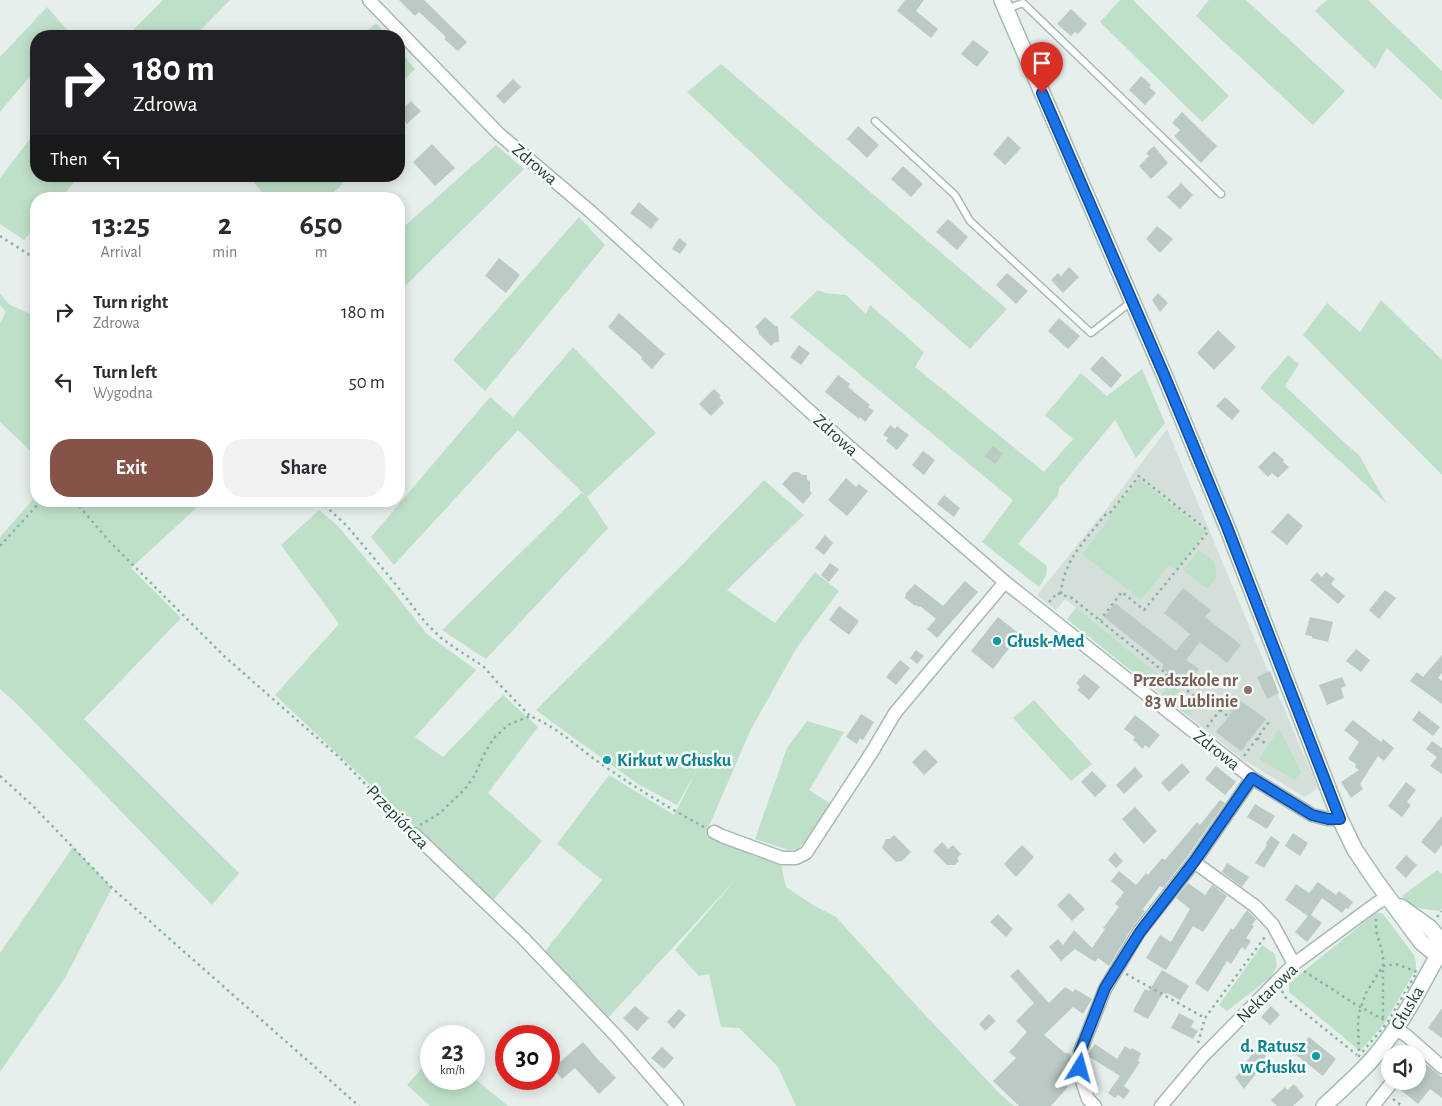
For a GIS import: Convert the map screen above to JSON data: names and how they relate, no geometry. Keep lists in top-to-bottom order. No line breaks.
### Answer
{"streets":{"street":["Zdrowa","Przepiórcza","Nektarowa","Głuska"]},"places":["Głusk-Med","Przedszkole nr 83 w Lublinie","Kirkut w Głusku","d. Ratusz w Głusku"],"page":{"turn":["180 m","Zdrowa"],"then":"Then","eta":["13:25","Arrival","2","min","650","m"],"list":[{"name":"Turn right","note":"Zdrowa","value":"180 m"},{"name":"Turn left","note":"Wygodna","value":"50 m"}],"buttons":["Exit","Share"],"speed":"23 km/h","limit":"30"}}
